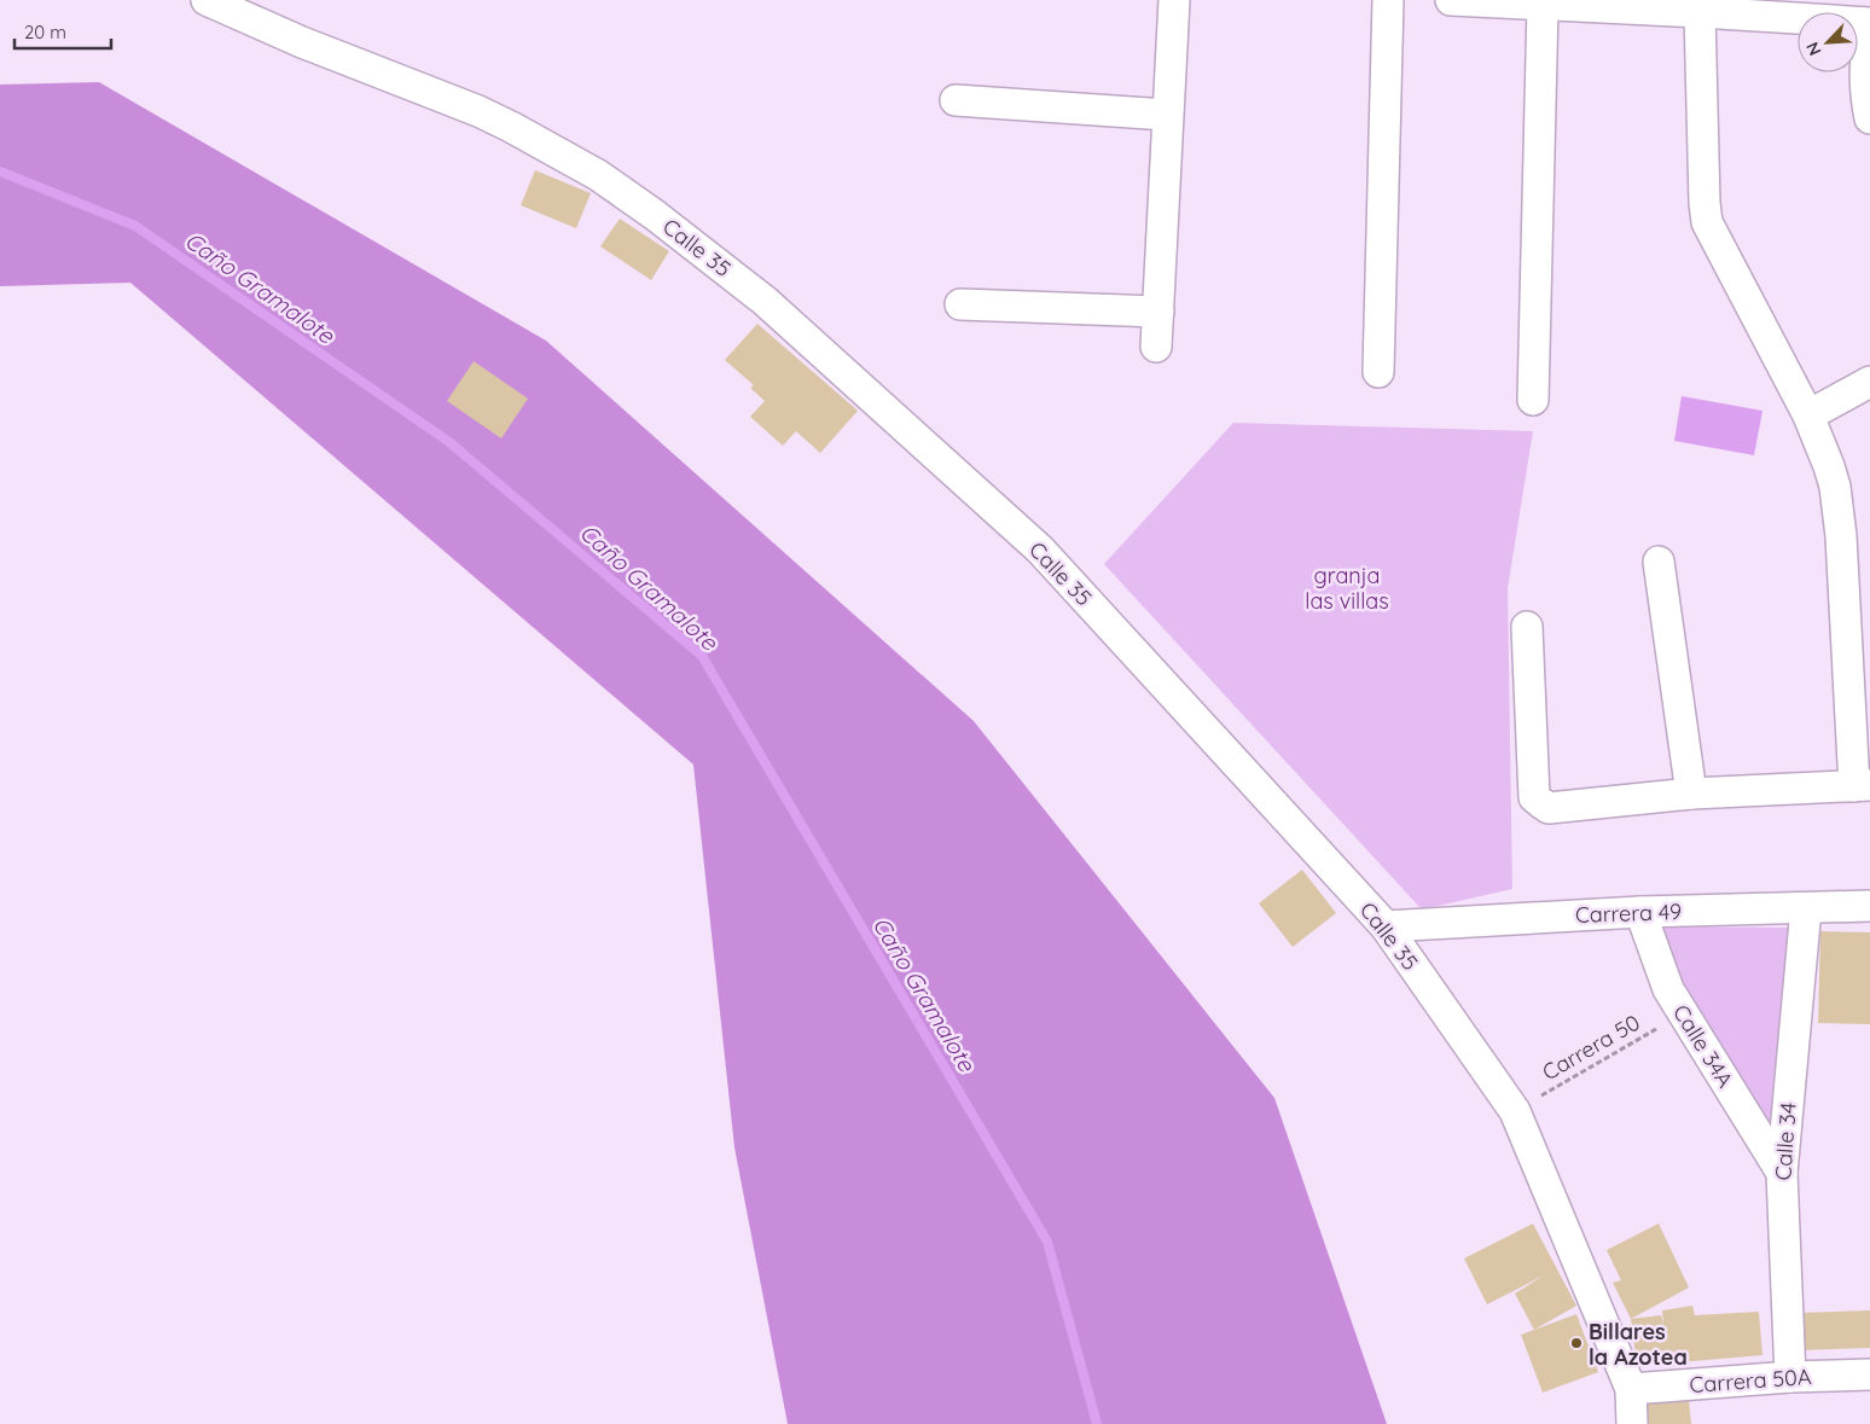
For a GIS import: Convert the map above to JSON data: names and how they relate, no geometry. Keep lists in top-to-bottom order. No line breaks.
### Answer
{"streets":{"street":["Calle 35","Carrera 49","Calle 34A","Calle 34","Carrera 50A"],"path":["Carrera 50"]},"crossings":[["Calle 35","Carrera 49"],["Calle 35","Carrera 50"],["Calle 35","Carrera 50A"],["Carrera 49","Calle 34A"],["Carrera 49","Calle 34"],["Calle 34A","Carrera 50"],["Calle 34A","Calle 34"],["Calle 34","Carrera 50A"]],"water":["Caño Gramalote"],"parks":["granja las villas"],"places":["Billares la Azotea"],"scale_bar":"20 m","north":"bottom left"}
